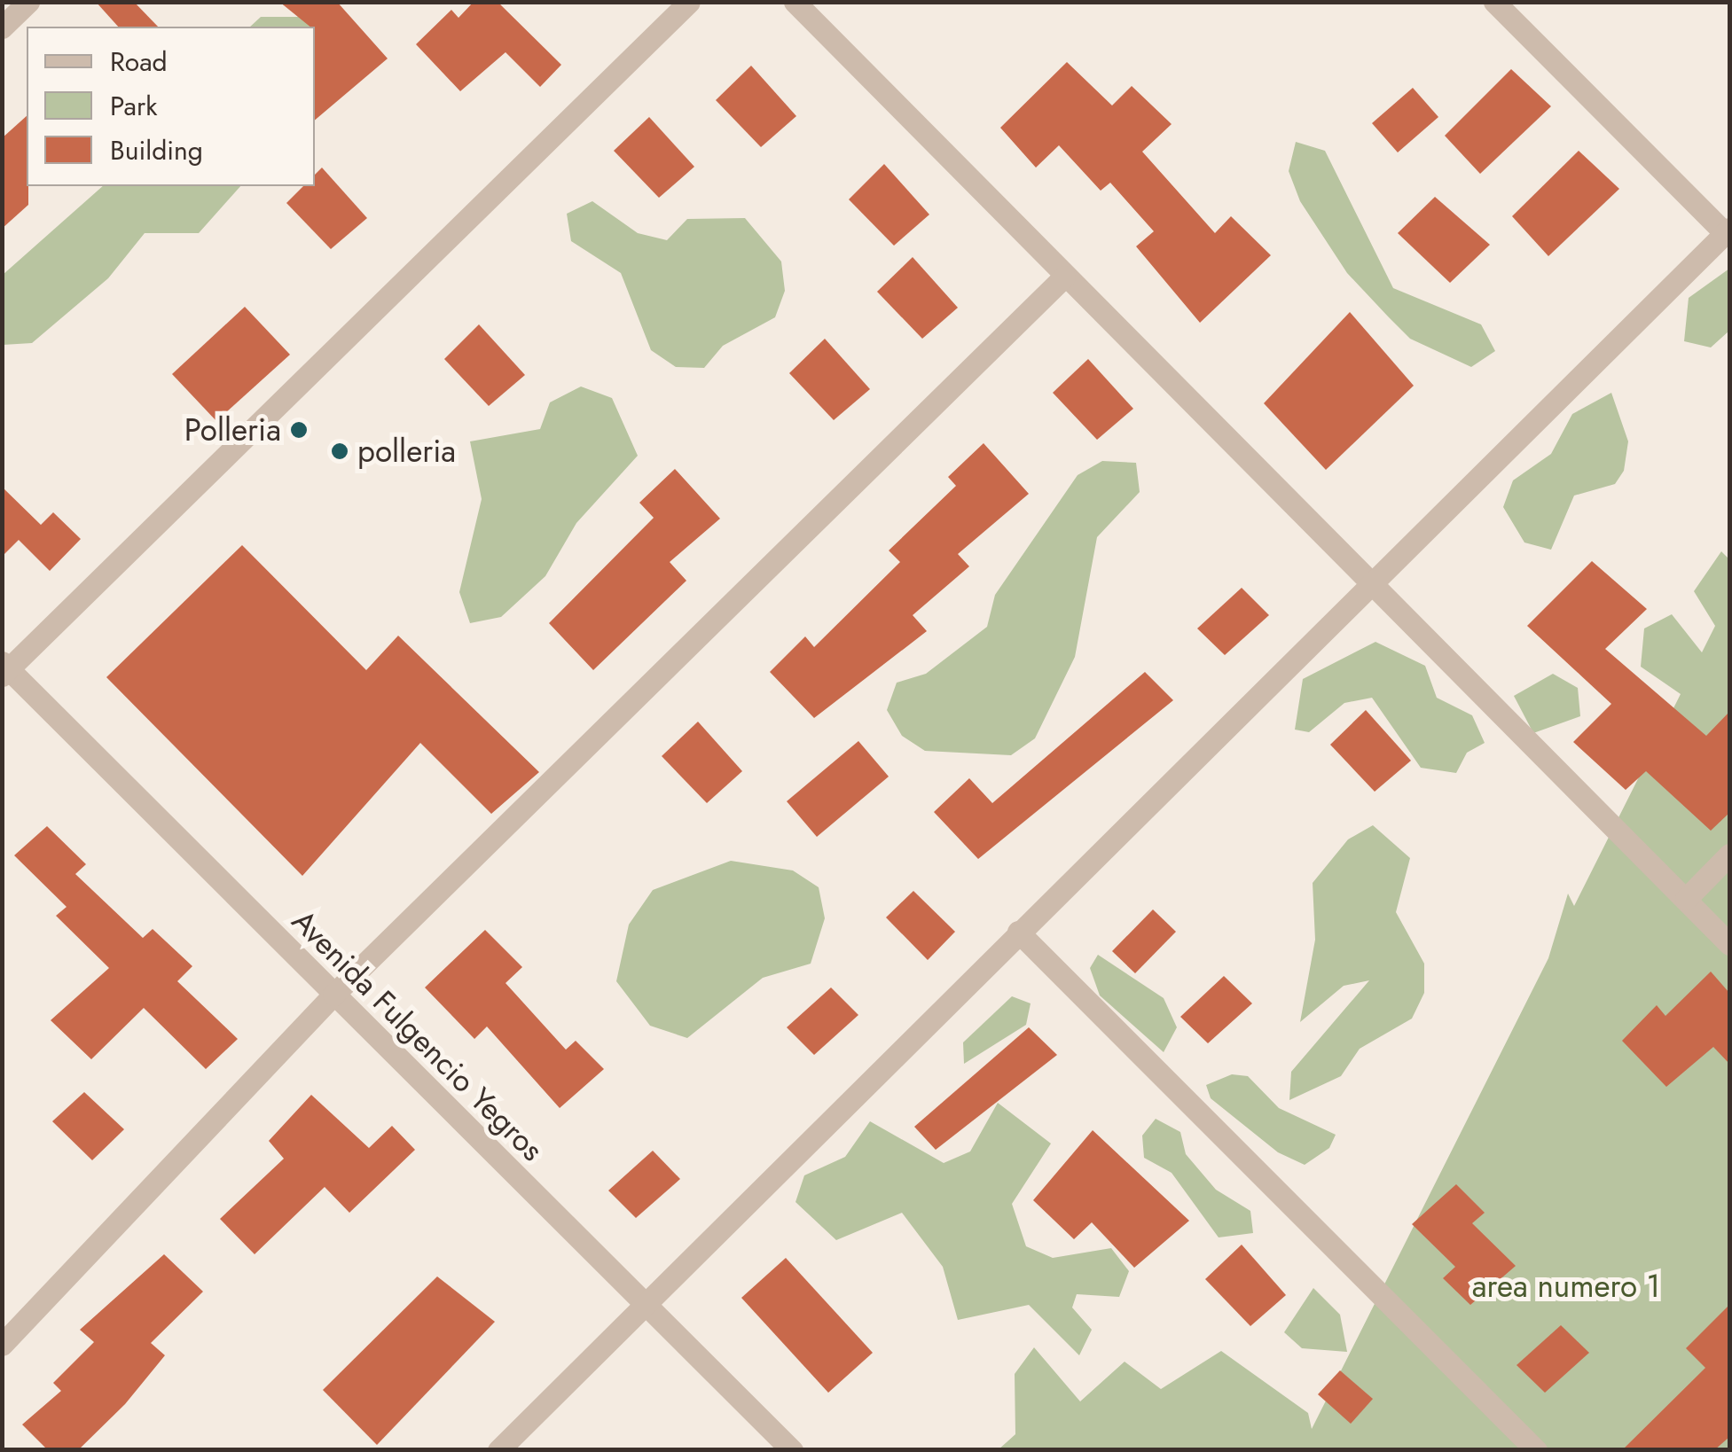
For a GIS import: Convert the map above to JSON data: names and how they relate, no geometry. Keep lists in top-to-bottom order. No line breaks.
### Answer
{"streets":{"street":["Avenida Fulgencio Yegros"]},"parks":["area numero 1"],"places":["Polleria","polleria"],"legend":["Road","Park","Building"]}
